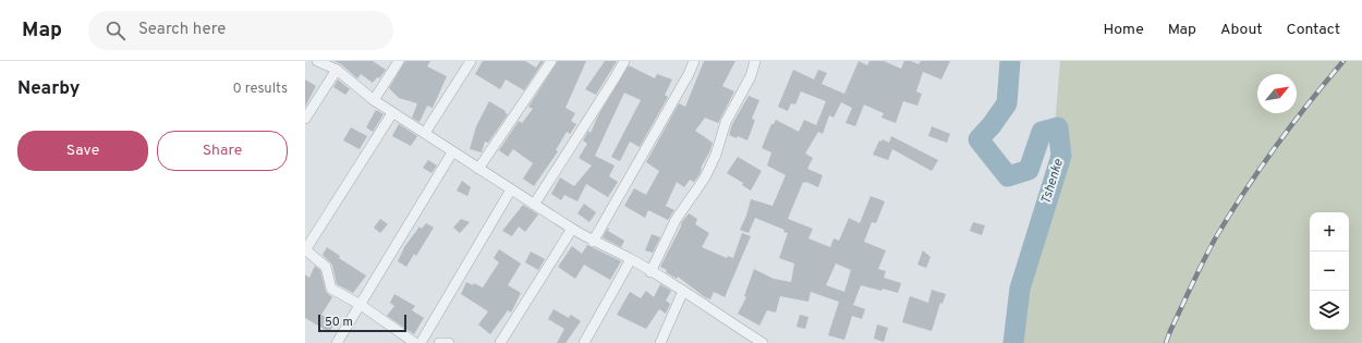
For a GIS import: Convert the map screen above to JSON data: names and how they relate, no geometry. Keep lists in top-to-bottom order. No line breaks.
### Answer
{"water":["Tshenke"],"scale_bar":"50 m","north":"top right","page":{"header":"Map","search":"Search here","nav":["Home","Map","About","Contact"],"heading":["Nearby","0 results"],"buttons":["Save","Share"],"map_buttons":["+","−"],"scale":"50 m"}}
